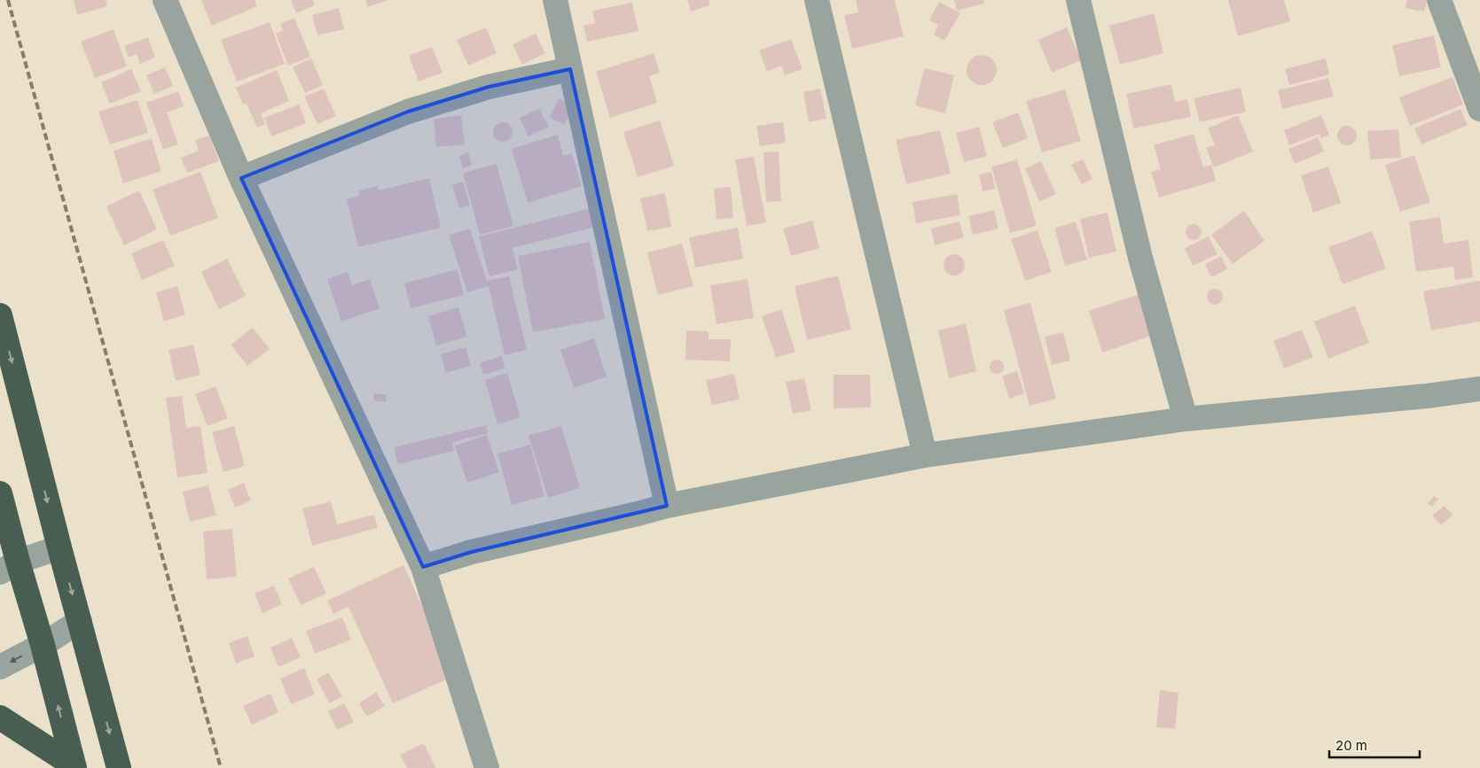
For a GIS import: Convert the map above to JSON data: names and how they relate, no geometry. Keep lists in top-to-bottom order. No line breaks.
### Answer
{"scale_bar":"20 m"}
